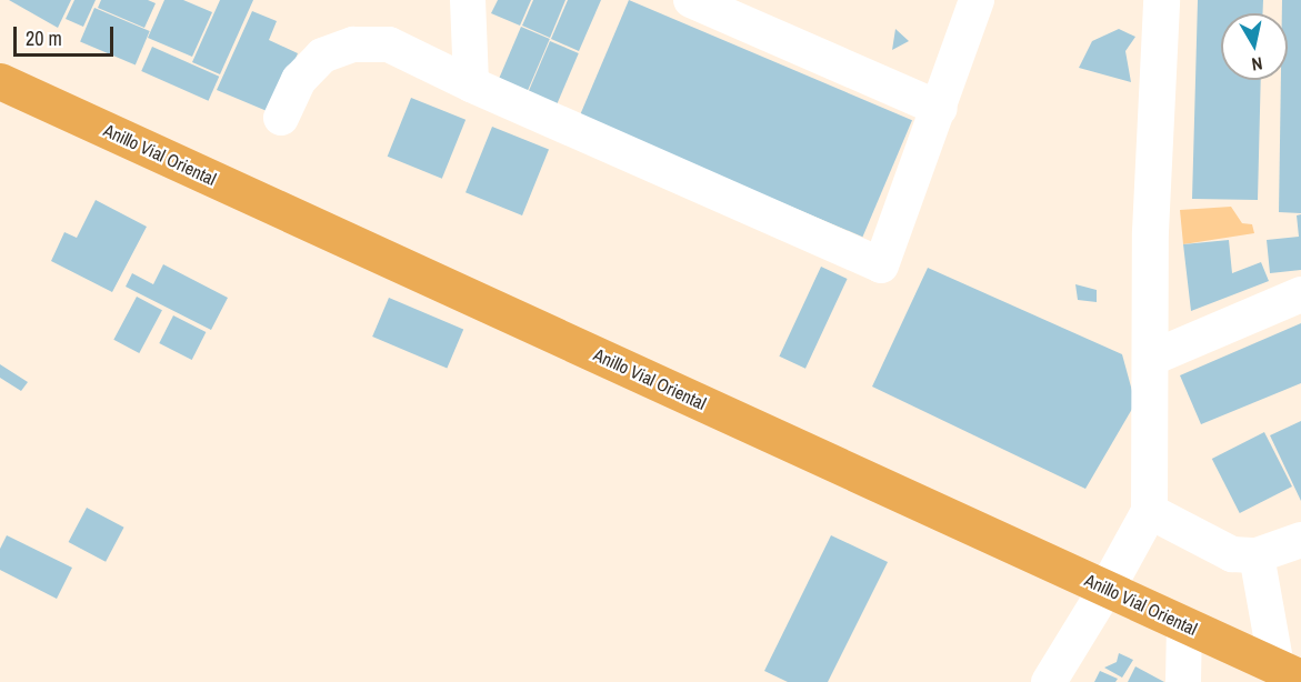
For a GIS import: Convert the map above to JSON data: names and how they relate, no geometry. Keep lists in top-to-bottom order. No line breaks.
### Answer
{"streets":{"highway":["Anillo Vial Oriental"]},"scale_bar":"20 m","north":"bottom"}
